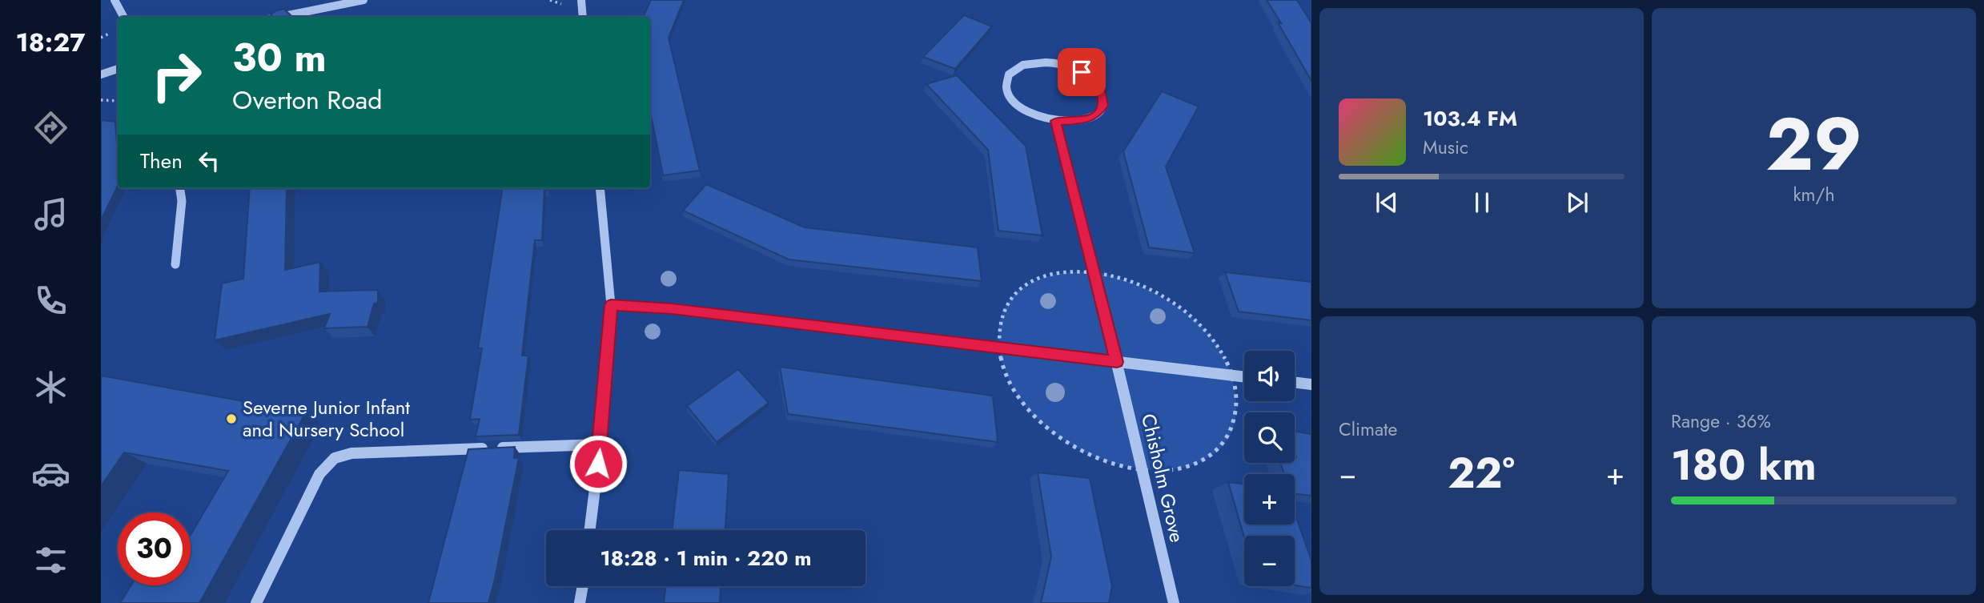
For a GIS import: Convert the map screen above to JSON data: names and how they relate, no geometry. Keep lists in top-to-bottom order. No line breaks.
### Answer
{"streets":{"street":["Chisholm Grove"]},"places":["Severne Junior Infant and Nursery School"],"page":{"tabs":"18:27","tile":[["29","km/h"],"Climate",["Range · 36%","180 km"]],"turn":["30 m","Overton Road"],"song":["103.4 FM","Music"],"then":"Then","map_buttons":["+","−"],"heat":["−","22°","+"],"limit":"30","trip":"18:28 · 1 min · 220 m"}}
